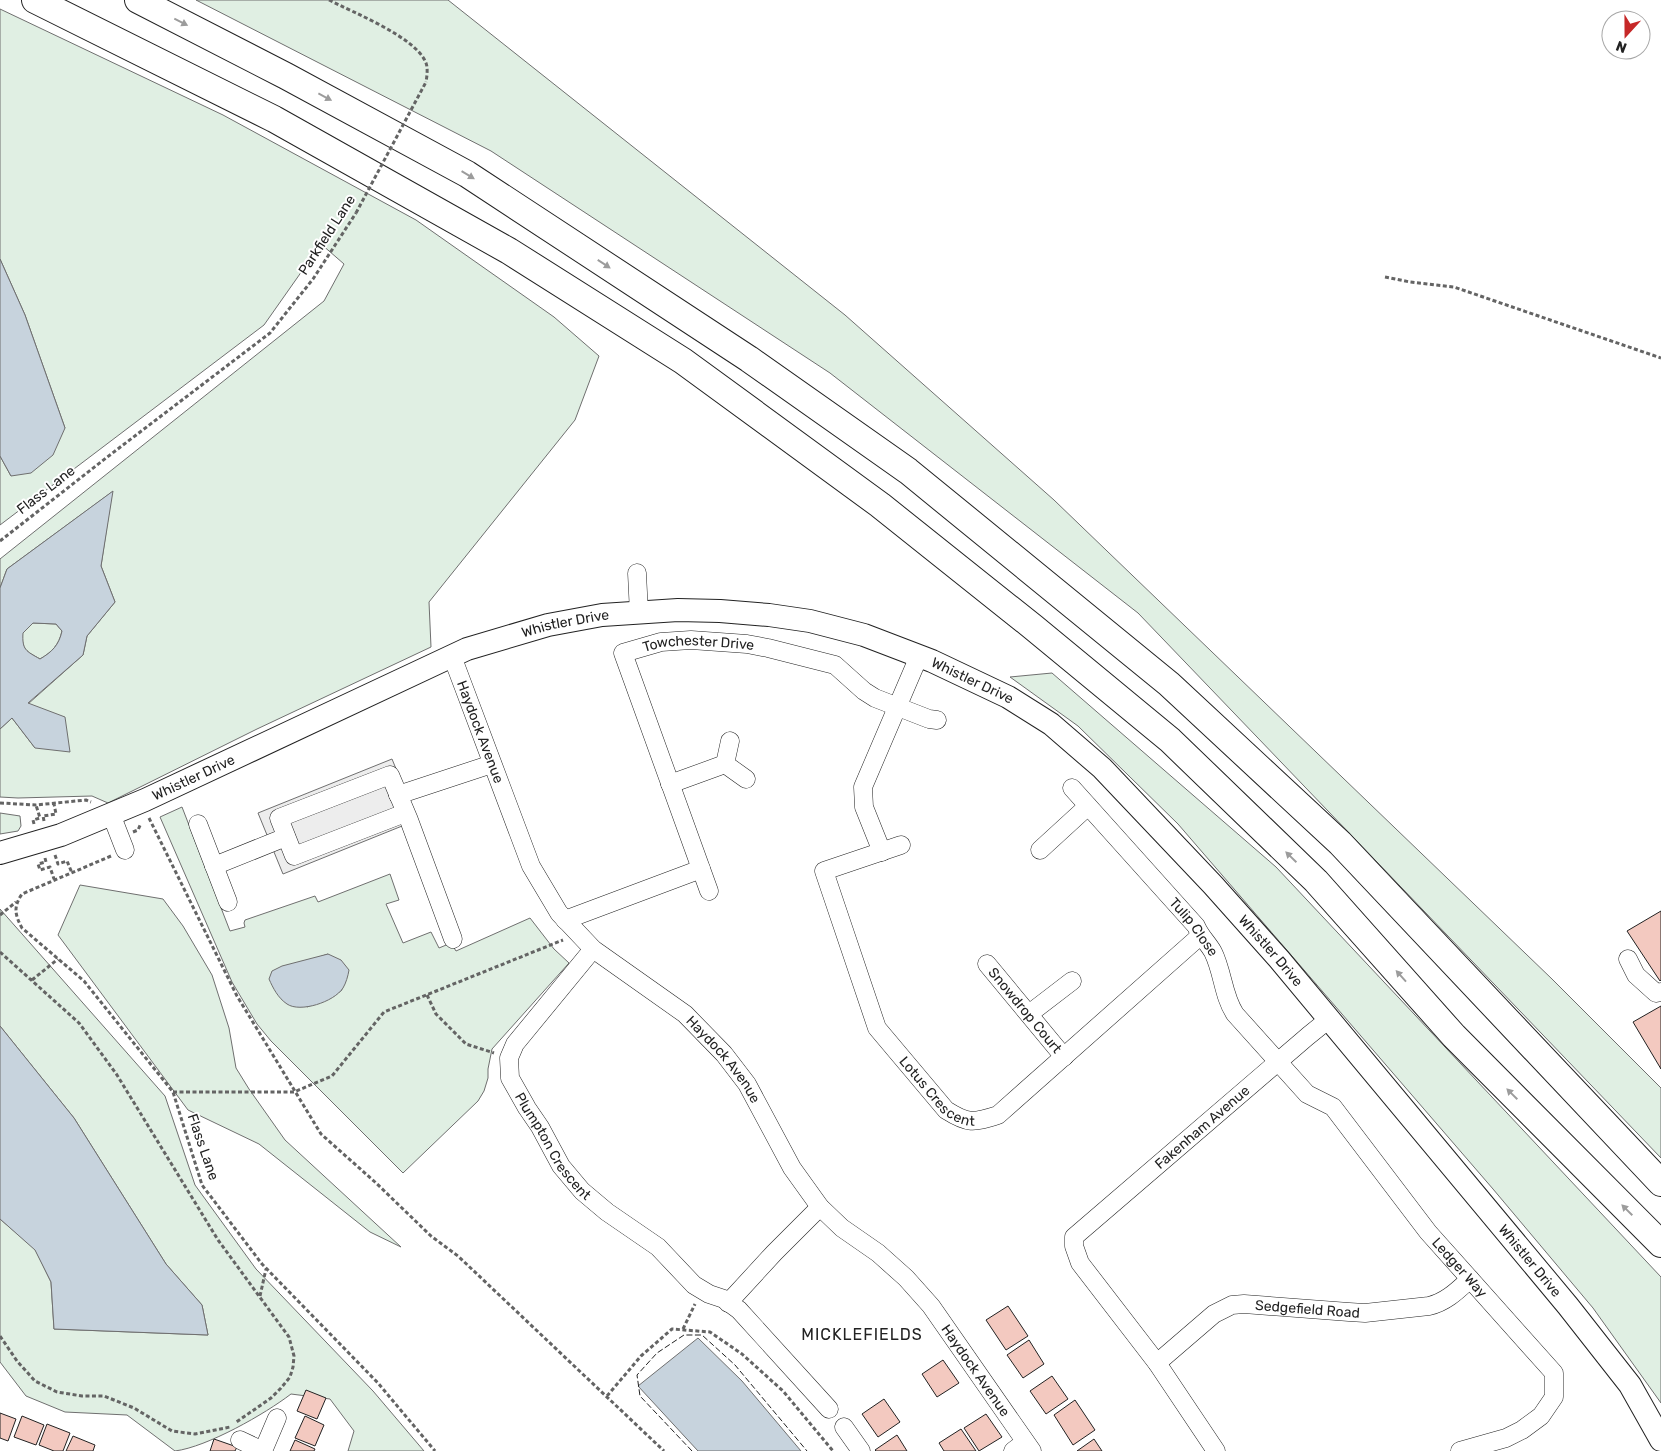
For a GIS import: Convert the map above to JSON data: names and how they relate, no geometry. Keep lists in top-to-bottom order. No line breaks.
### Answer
{"streets":{"main road":["Whistler Drive"],"street":["Towchester Drive","Haydock Avenue","Tulip Close","Snowdrop Court","Lotus Crescent","Fakenham Avenue","Plumpton Crescent","Ledger Way","Sedgefield Road"],"path":["Parkfield Lane","Flass Lane"]},"crossings":[["Parkfield Lane","Flass Lane"],["Whistler Drive","Haydock Avenue"],["Whistler Drive","Fakenham Avenue"],["Tulip Close","Lotus Crescent"],["Tulip Close","Fakenham Avenue"],["Tulip Close","Ledger Way"],["Snowdrop Court","Lotus Crescent"],["Fakenham Avenue","Ledger Way"],["Fakenham Avenue","Sedgefield Road"],["Ledger Way","Sedgefield Road"]],"districts":["MICKLEFIELDS"],"north":"bottom"}
